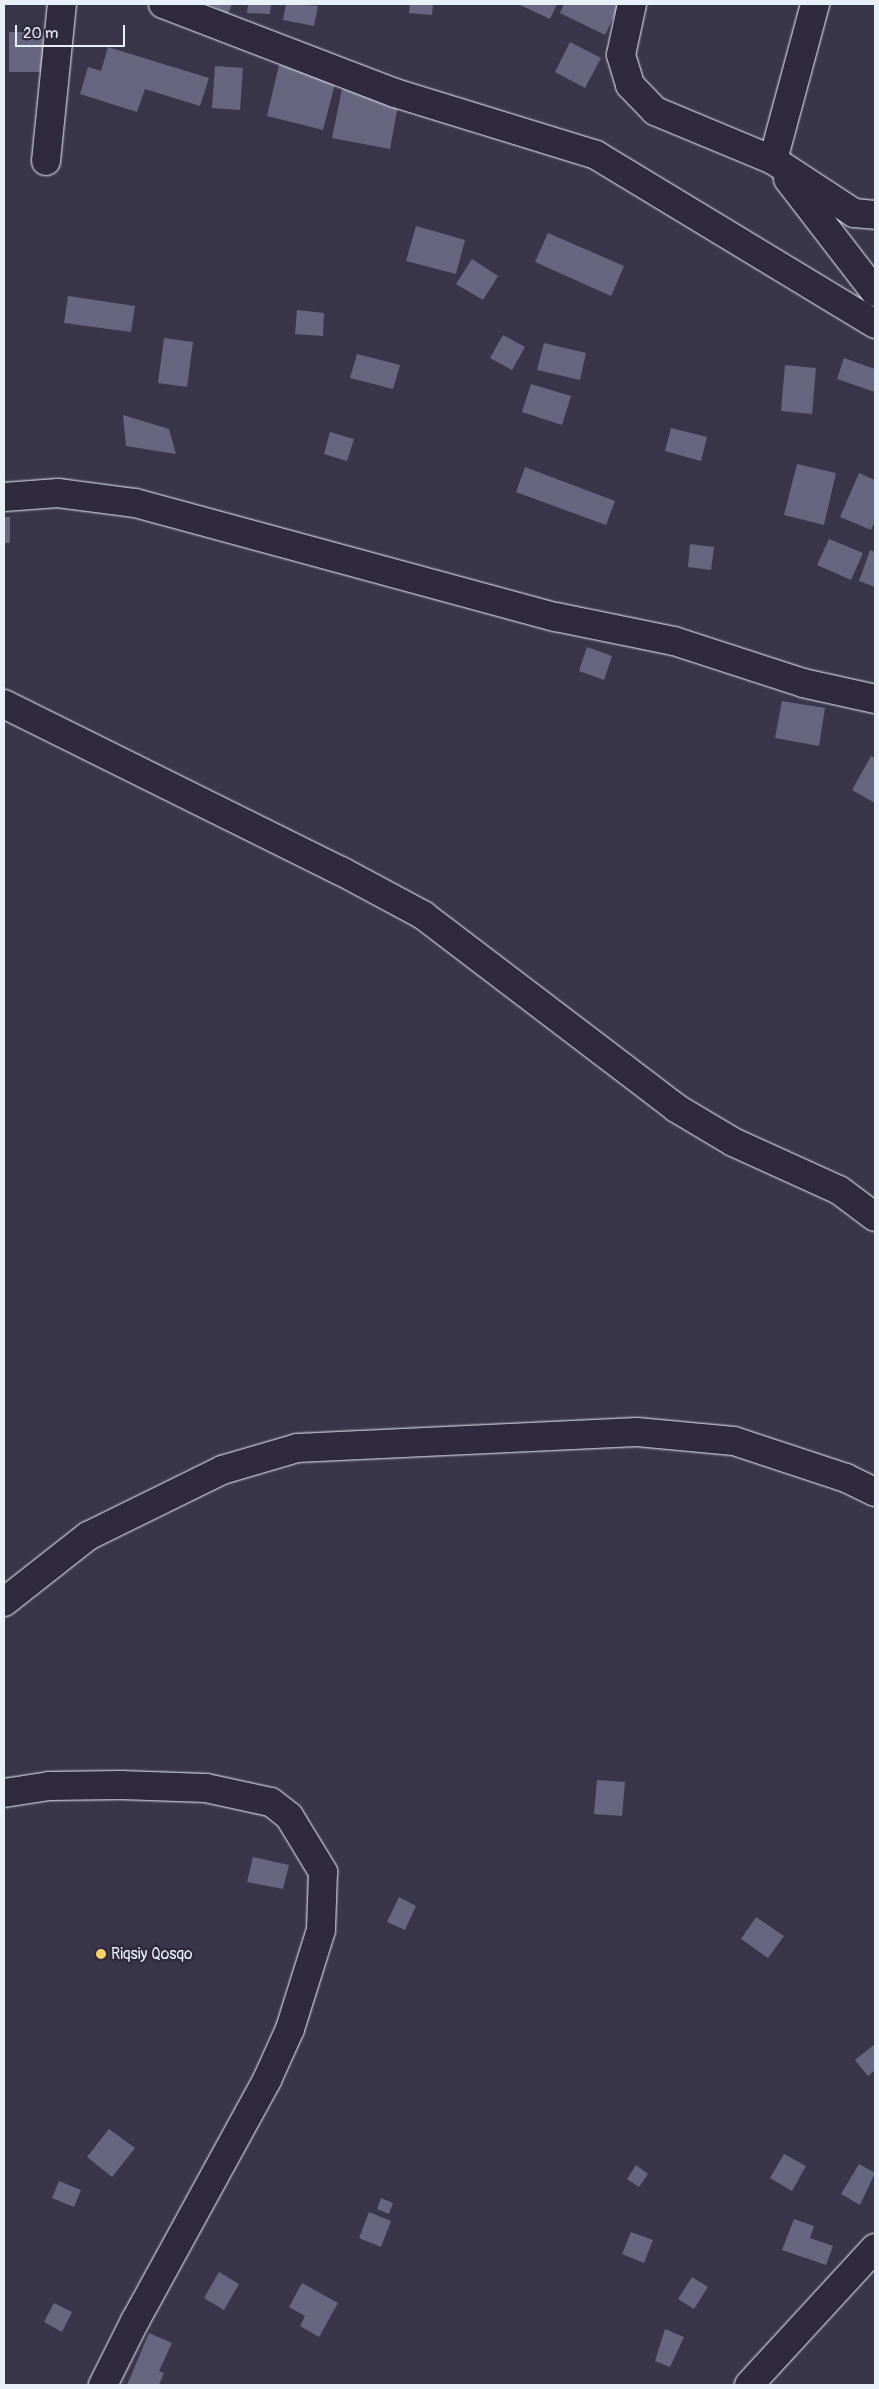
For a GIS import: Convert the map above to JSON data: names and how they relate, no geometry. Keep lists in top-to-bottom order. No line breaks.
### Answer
{"places":["Riqsiy Qosqo"],"scale_bar":"20 m"}
